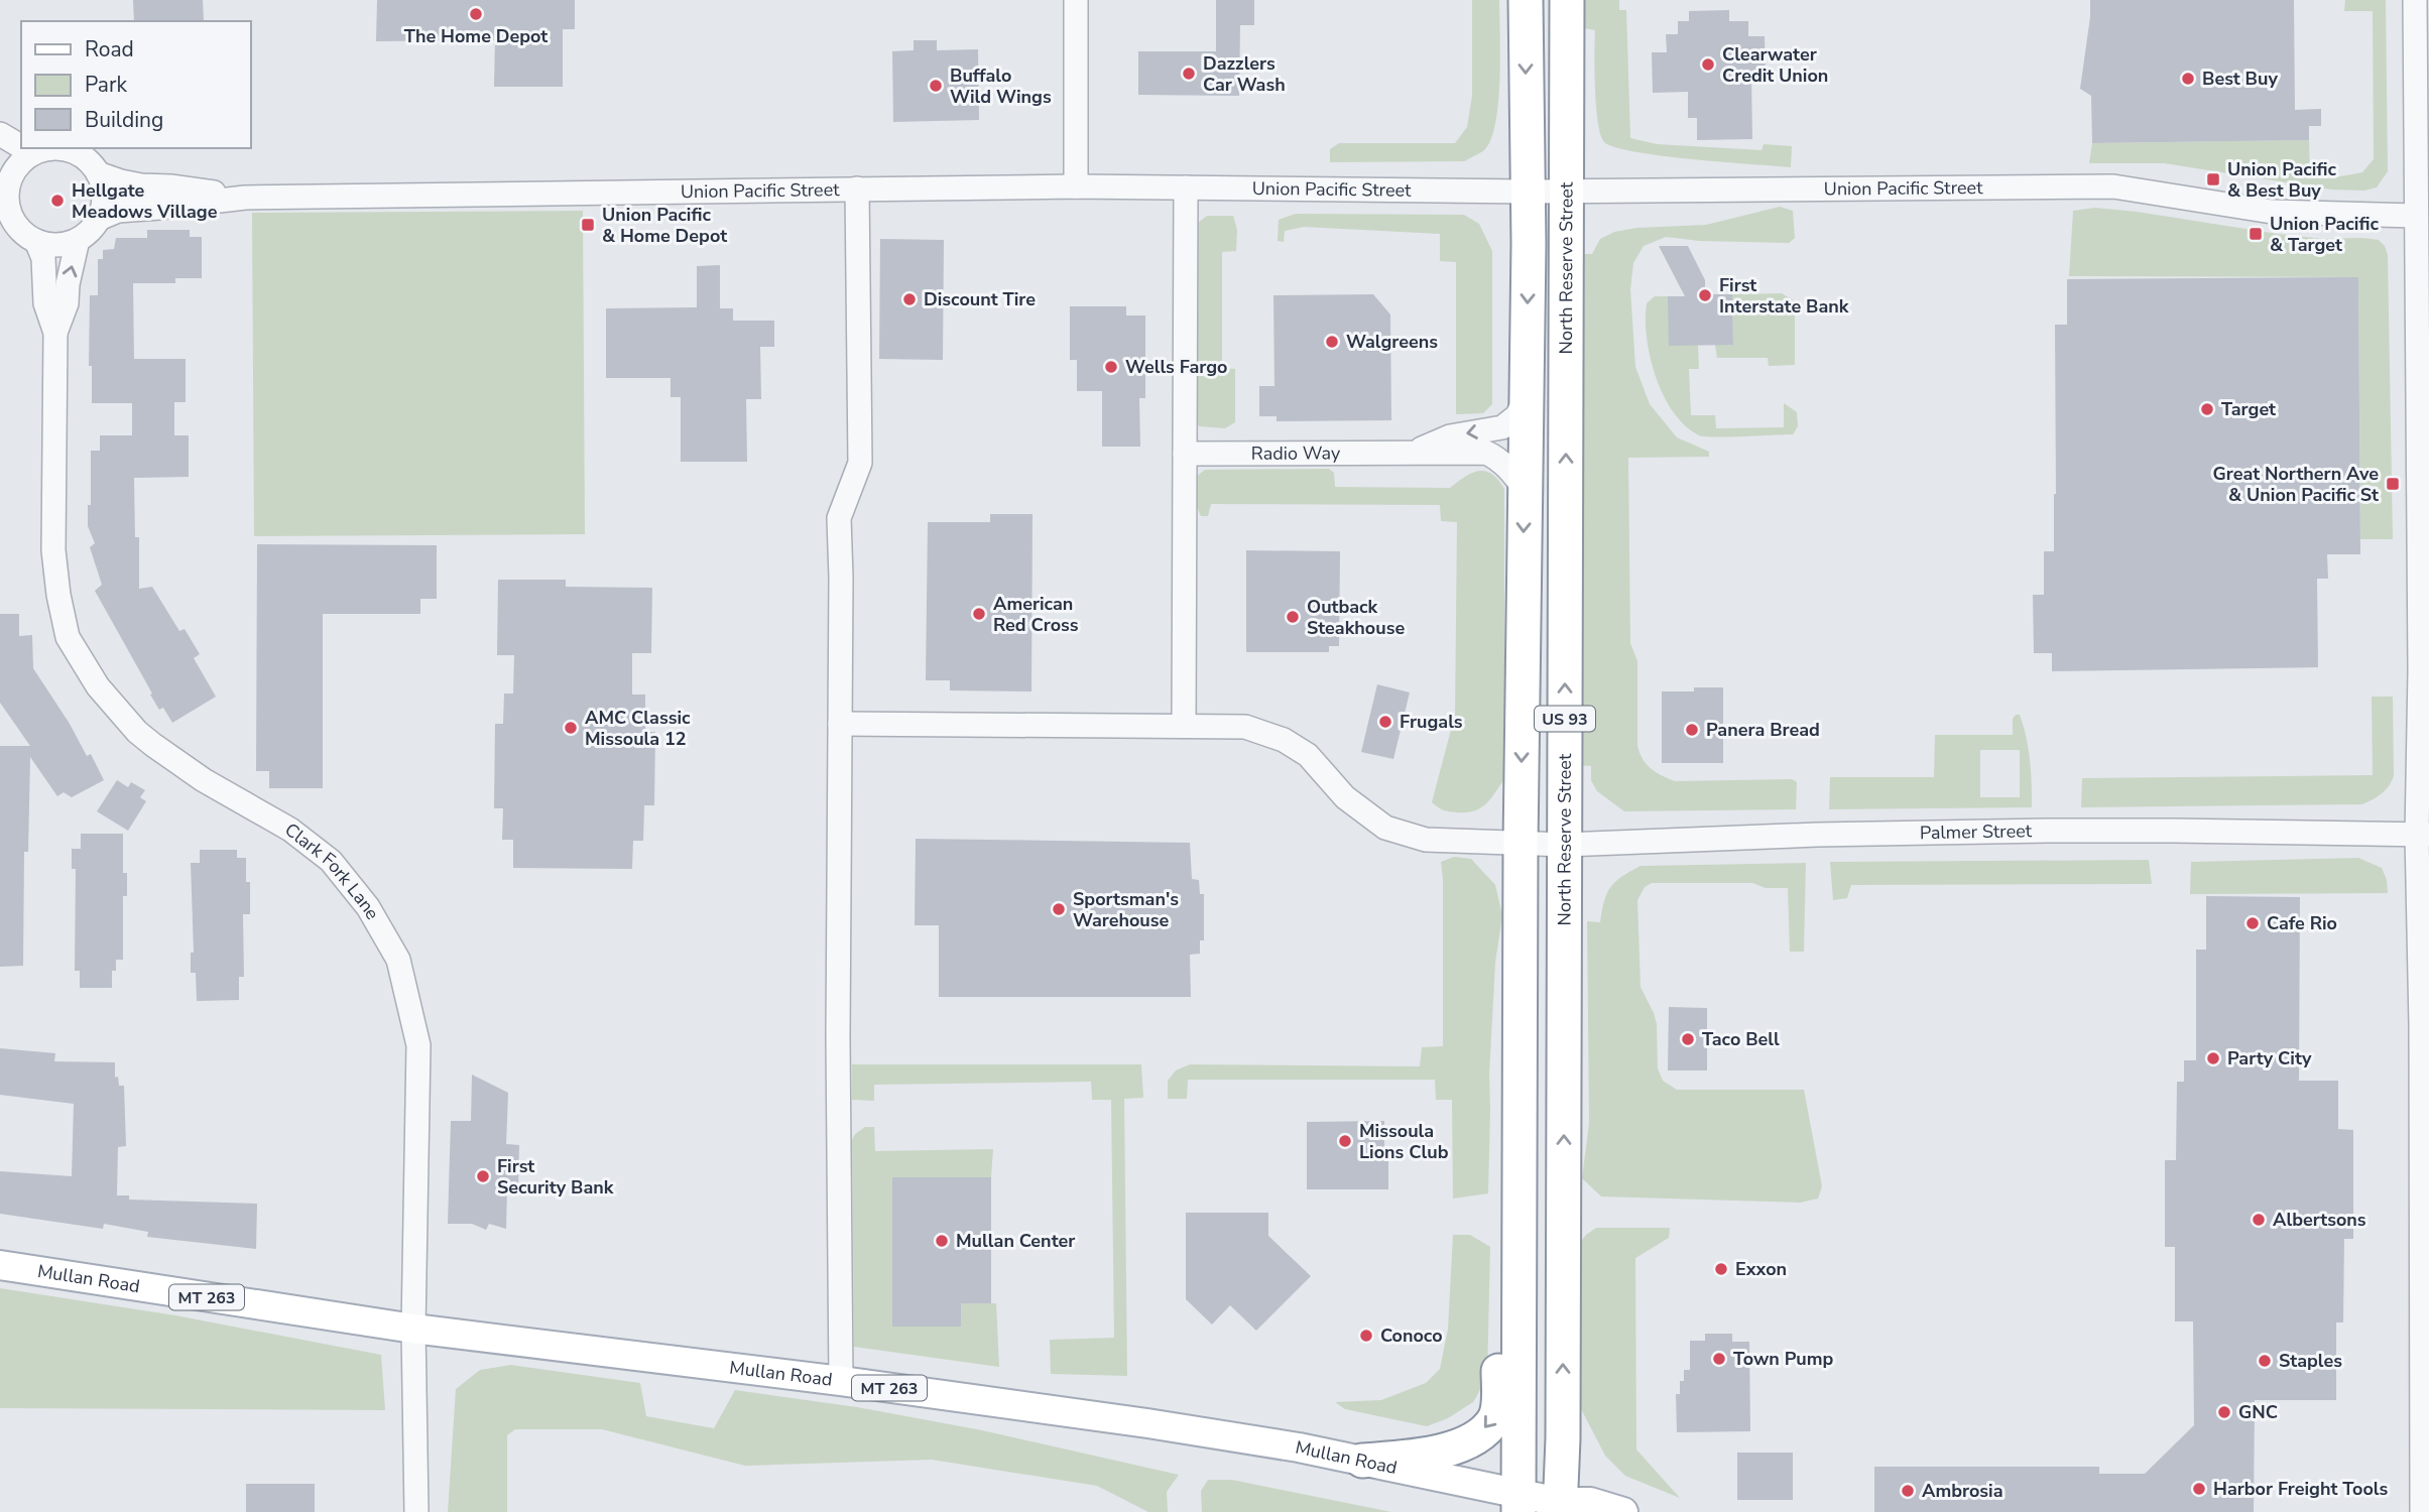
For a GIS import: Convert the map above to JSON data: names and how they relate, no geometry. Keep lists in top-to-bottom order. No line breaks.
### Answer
{"streets":{"highway":["North Reserve Street","US 93"],"main road":["Mullan Road","MT 263"],"street":["Union Pacific Street","Radio Way","Palmer Street","Clark Fork Lane"]},"crossings":[["Union Pacific Street","North Reserve Street"],["Union Pacific Street","US 93"],["Union Pacific Street","Clark Fork Lane"],["North Reserve Street","Palmer Street"],["North Reserve Street","Mullan Road"],["Radio Way","US 93"],["US 93","Palmer Street"],["US 93","Mullan Road"],["Clark Fork Lane","Mullan Road"]],"places":{"other":["The Home Depot","Clearwater Credit Union","Dazzlers Car Wash","Best Buy","Buffalo Wild Wings","Hellgate Meadows Village","First Interstate Bank","Discount Tire","Walgreens","Wells Fargo","Target","American Red Cross","Outback Steakhouse","Frugals","AMC Classic Missoula 12","Panera Bread","Sportsman's Warehouse","Cafe Rio","Taco Bell","Party City","Missoula Lions Club","First Security Bank","Albertsons","Mullan Center","Exxon","Conoco","Town Pump","Staples","GNC","Harbor Freight Tools","Ambrosia"],"transit":["Union Pacific & Best Buy","Union Pacific & Home Depot","Union Pacific & Target","Great Northern Ave & Union Pacific St"]},"legend":["Road","Park","Building"]}
